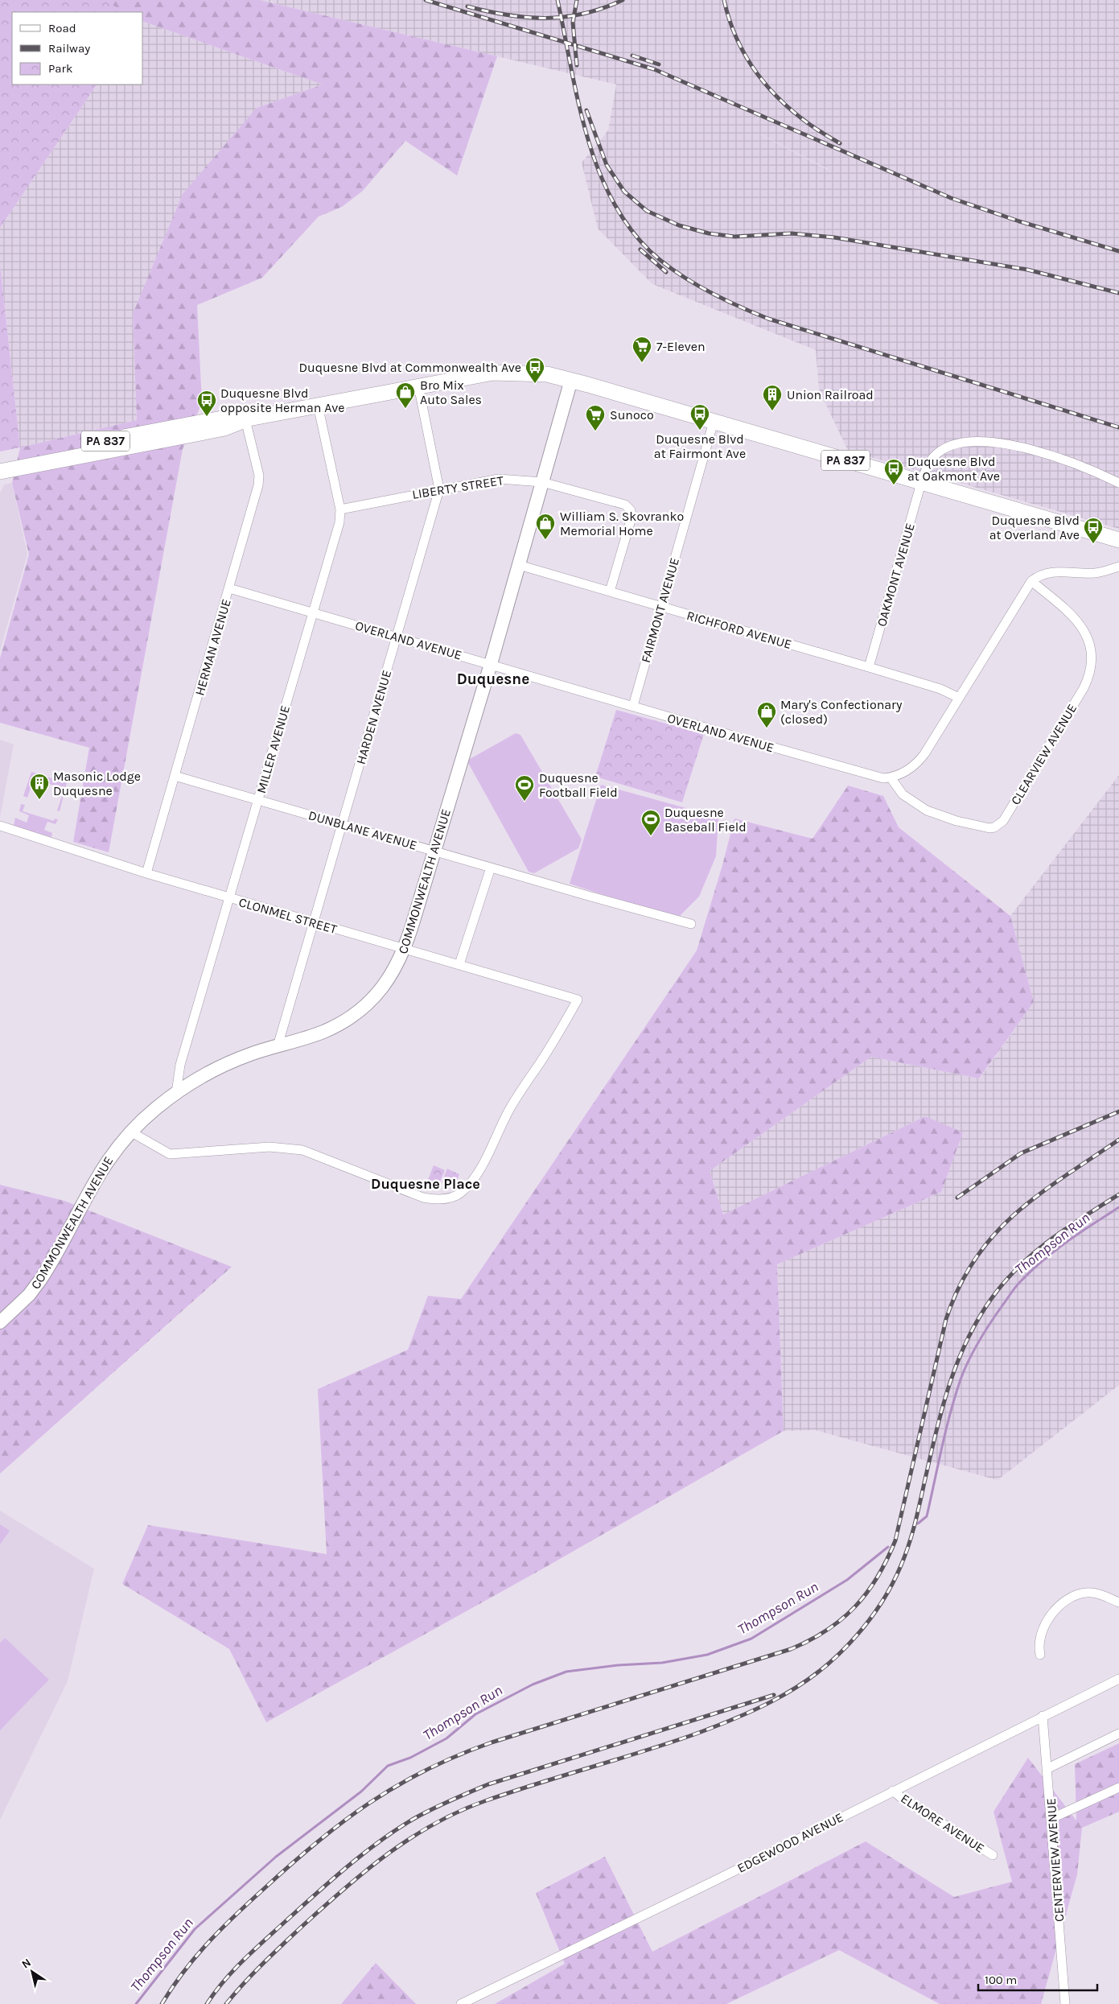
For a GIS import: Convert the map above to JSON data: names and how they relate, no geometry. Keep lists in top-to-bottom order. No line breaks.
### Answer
{"streets":{"main road":["PA 837"],"street":["LIBERTY STREET","OAKMONT AVENUE","FAIRMONT AVENUE","RICHFORD AVENUE","OVERLAND AVENUE","HERMAN AVENUE","HARDEN AVENUE","MILLER AVENUE","CLEARVIEW AVENUE","DUNBLANE AVENUE","COMMONWEALTH AVENUE","CLONMEL STREET","ELMORE AVENUE","EDGEWOOD AVENUE","CENTERVIEW AVENUE"]},"crossings":[["PA 837","OAKMONT AVENUE"],["PA 837","FAIRMONT AVENUE"],["PA 837","HERMAN AVENUE"],["PA 837","HARDEN AVENUE"],["PA 837","MILLER AVENUE"],["PA 837","COMMONWEALTH AVENUE"],["LIBERTY STREET","RICHFORD AVENUE"],["LIBERTY STREET","HARDEN AVENUE"],["LIBERTY STREET","MILLER AVENUE"],["LIBERTY STREET","COMMONWEALTH AVENUE"],["OAKMONT AVENUE","RICHFORD AVENUE"],["FAIRMONT AVENUE","RICHFORD AVENUE"],["FAIRMONT AVENUE","OVERLAND AVENUE"],["RICHFORD AVENUE","COMMONWEALTH AVENUE"],["OVERLAND AVENUE","HERMAN AVENUE"],["OVERLAND AVENUE","HARDEN AVENUE"],["OVERLAND AVENUE","MILLER AVENUE"],["OVERLAND AVENUE","CLEARVIEW AVENUE"],["OVERLAND AVENUE","COMMONWEALTH AVENUE"],["HERMAN AVENUE","DUNBLANE AVENUE"],["HERMAN AVENUE","CLONMEL STREET"],["HARDEN AVENUE","DUNBLANE AVENUE"],["HARDEN AVENUE","COMMONWEALTH AVENUE"],["HARDEN AVENUE","CLONMEL STREET"],["MILLER AVENUE","DUNBLANE AVENUE"],["MILLER AVENUE","COMMONWEALTH AVENUE"],["MILLER AVENUE","CLONMEL STREET"],["DUNBLANE AVENUE","COMMONWEALTH AVENUE"],["COMMONWEALTH AVENUE","CLONMEL STREET"],["ELMORE AVENUE","EDGEWOOD AVENUE"],["EDGEWOOD AVENUE","CENTERVIEW AVENUE"]],"districts":["Duquesne","Duquesne Place"],"water":["Thompson Run"],"places":{"supermarket":["7-Eleven","Sunoco"],"bus stop":["Duquesne Blvd at Commonwealth Ave","Duquesne Blvd opposite Herman Ave","Duquesne Blvd at Fairmont Ave","Duquesne Blvd at Oakmont Ave","Duquesne Blvd at Overland Ave"],"shop":["Bro Mix Auto Sales","William S. Skovranko Memorial Home","Mary's Confectionary (closed)"],"building":["Union Railroad","Masonic Lodge Duquesne"],"sports":["Duquesne Football Field","Duquesne Baseball Field"]},"legend":["Road","Railway","Park"],"scale_bar":"100 m","north":"top left"}
